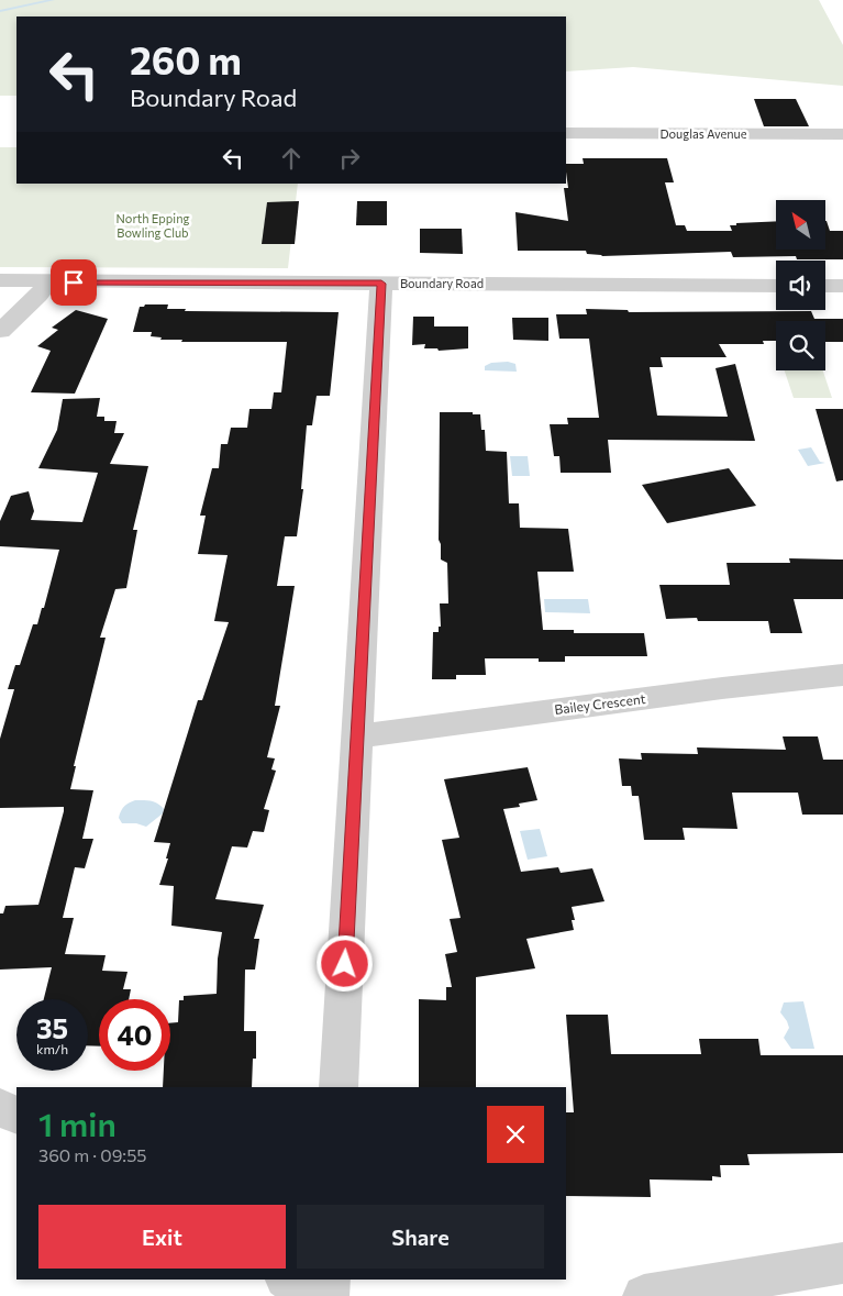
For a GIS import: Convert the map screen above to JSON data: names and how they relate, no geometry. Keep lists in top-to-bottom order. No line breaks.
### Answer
{"streets":{"street":["Douglas Avenue","Boundary Road","Bailey Crescent"]},"parks":["North Epping Bowling Club"],"north":"top left","page":{"turn":["260 m","Boundary Road"],"speed":"35 km/h","limit":"40","heading":["1 min","360 m · 09:55"],"buttons":["Exit","Share"]}}
